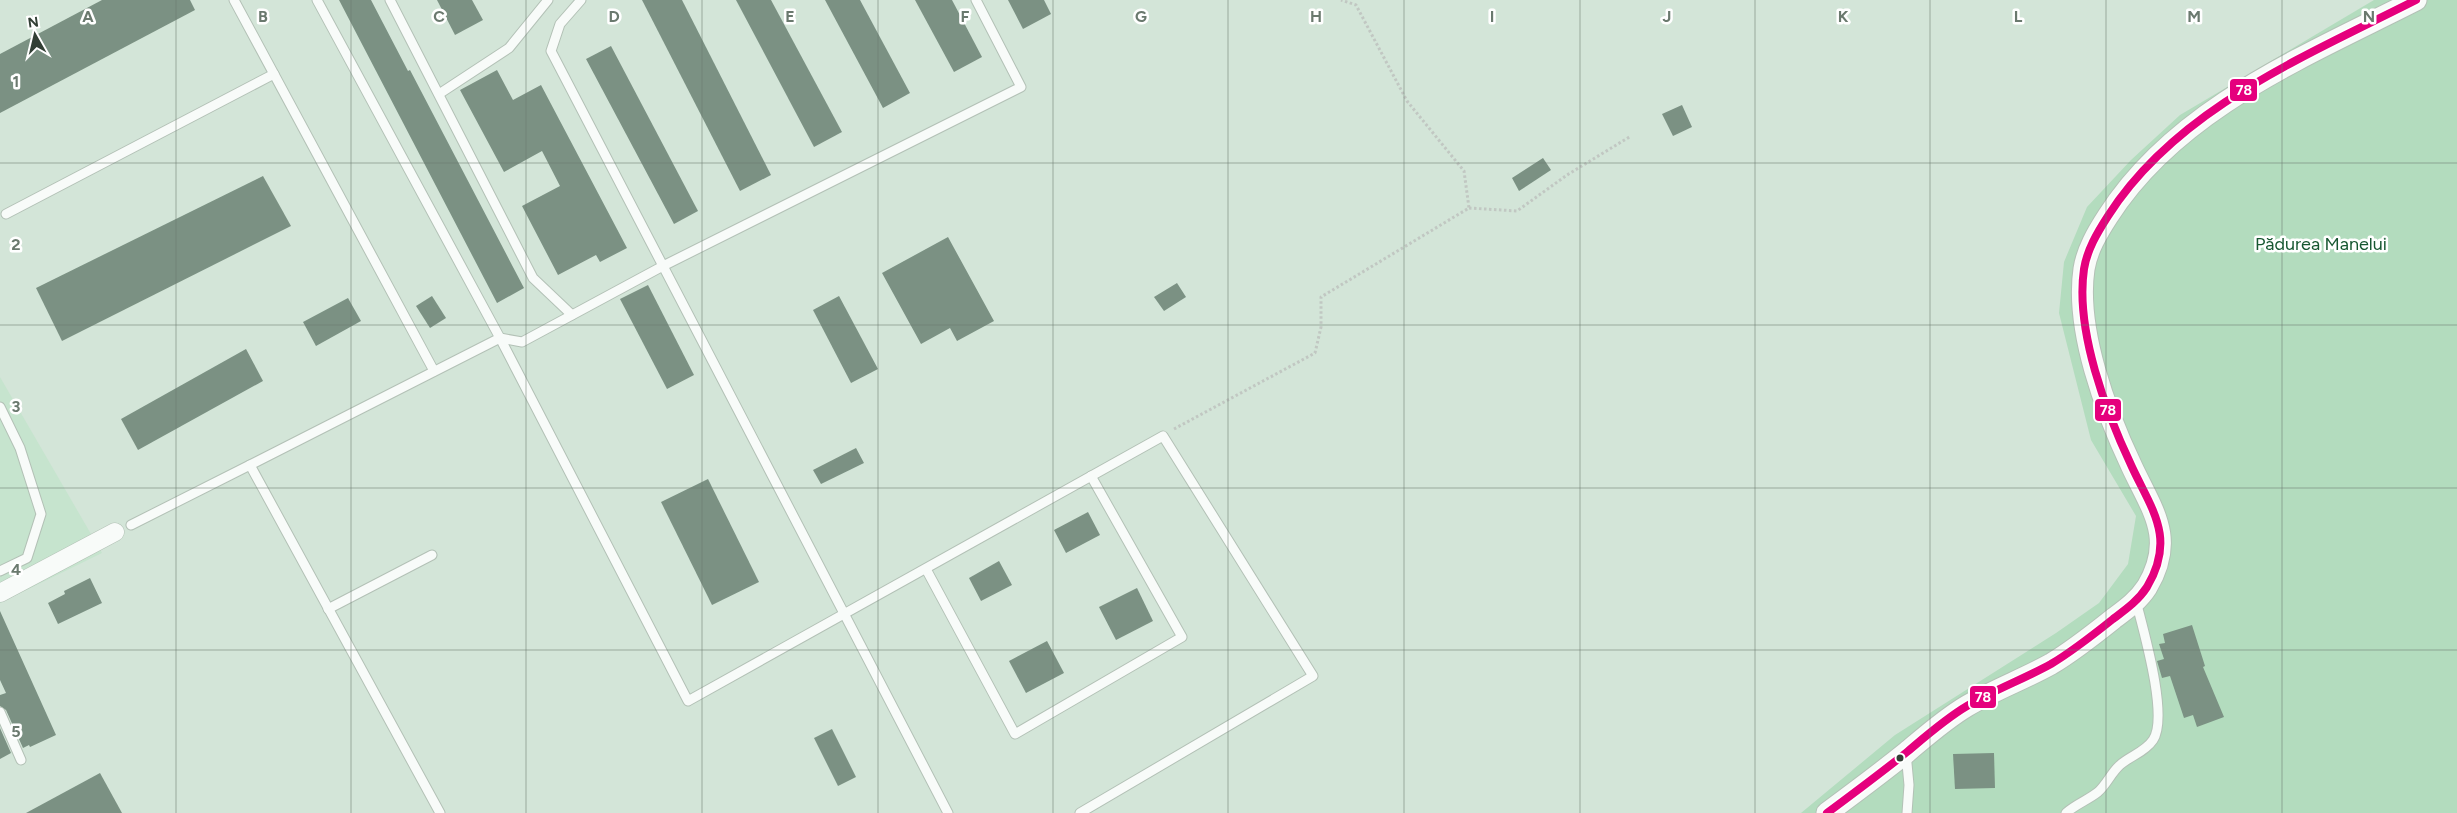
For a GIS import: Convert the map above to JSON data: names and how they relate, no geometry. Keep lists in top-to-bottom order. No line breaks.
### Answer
{"parks":["Pădurea Manelui"],"lines":["transit line 78"],"north":"top","grid":{"columns":["A","B","C","D","E","F","G","H","I","J","K","L","M","N"],"rows":["1","2","3","4","5"]}}
